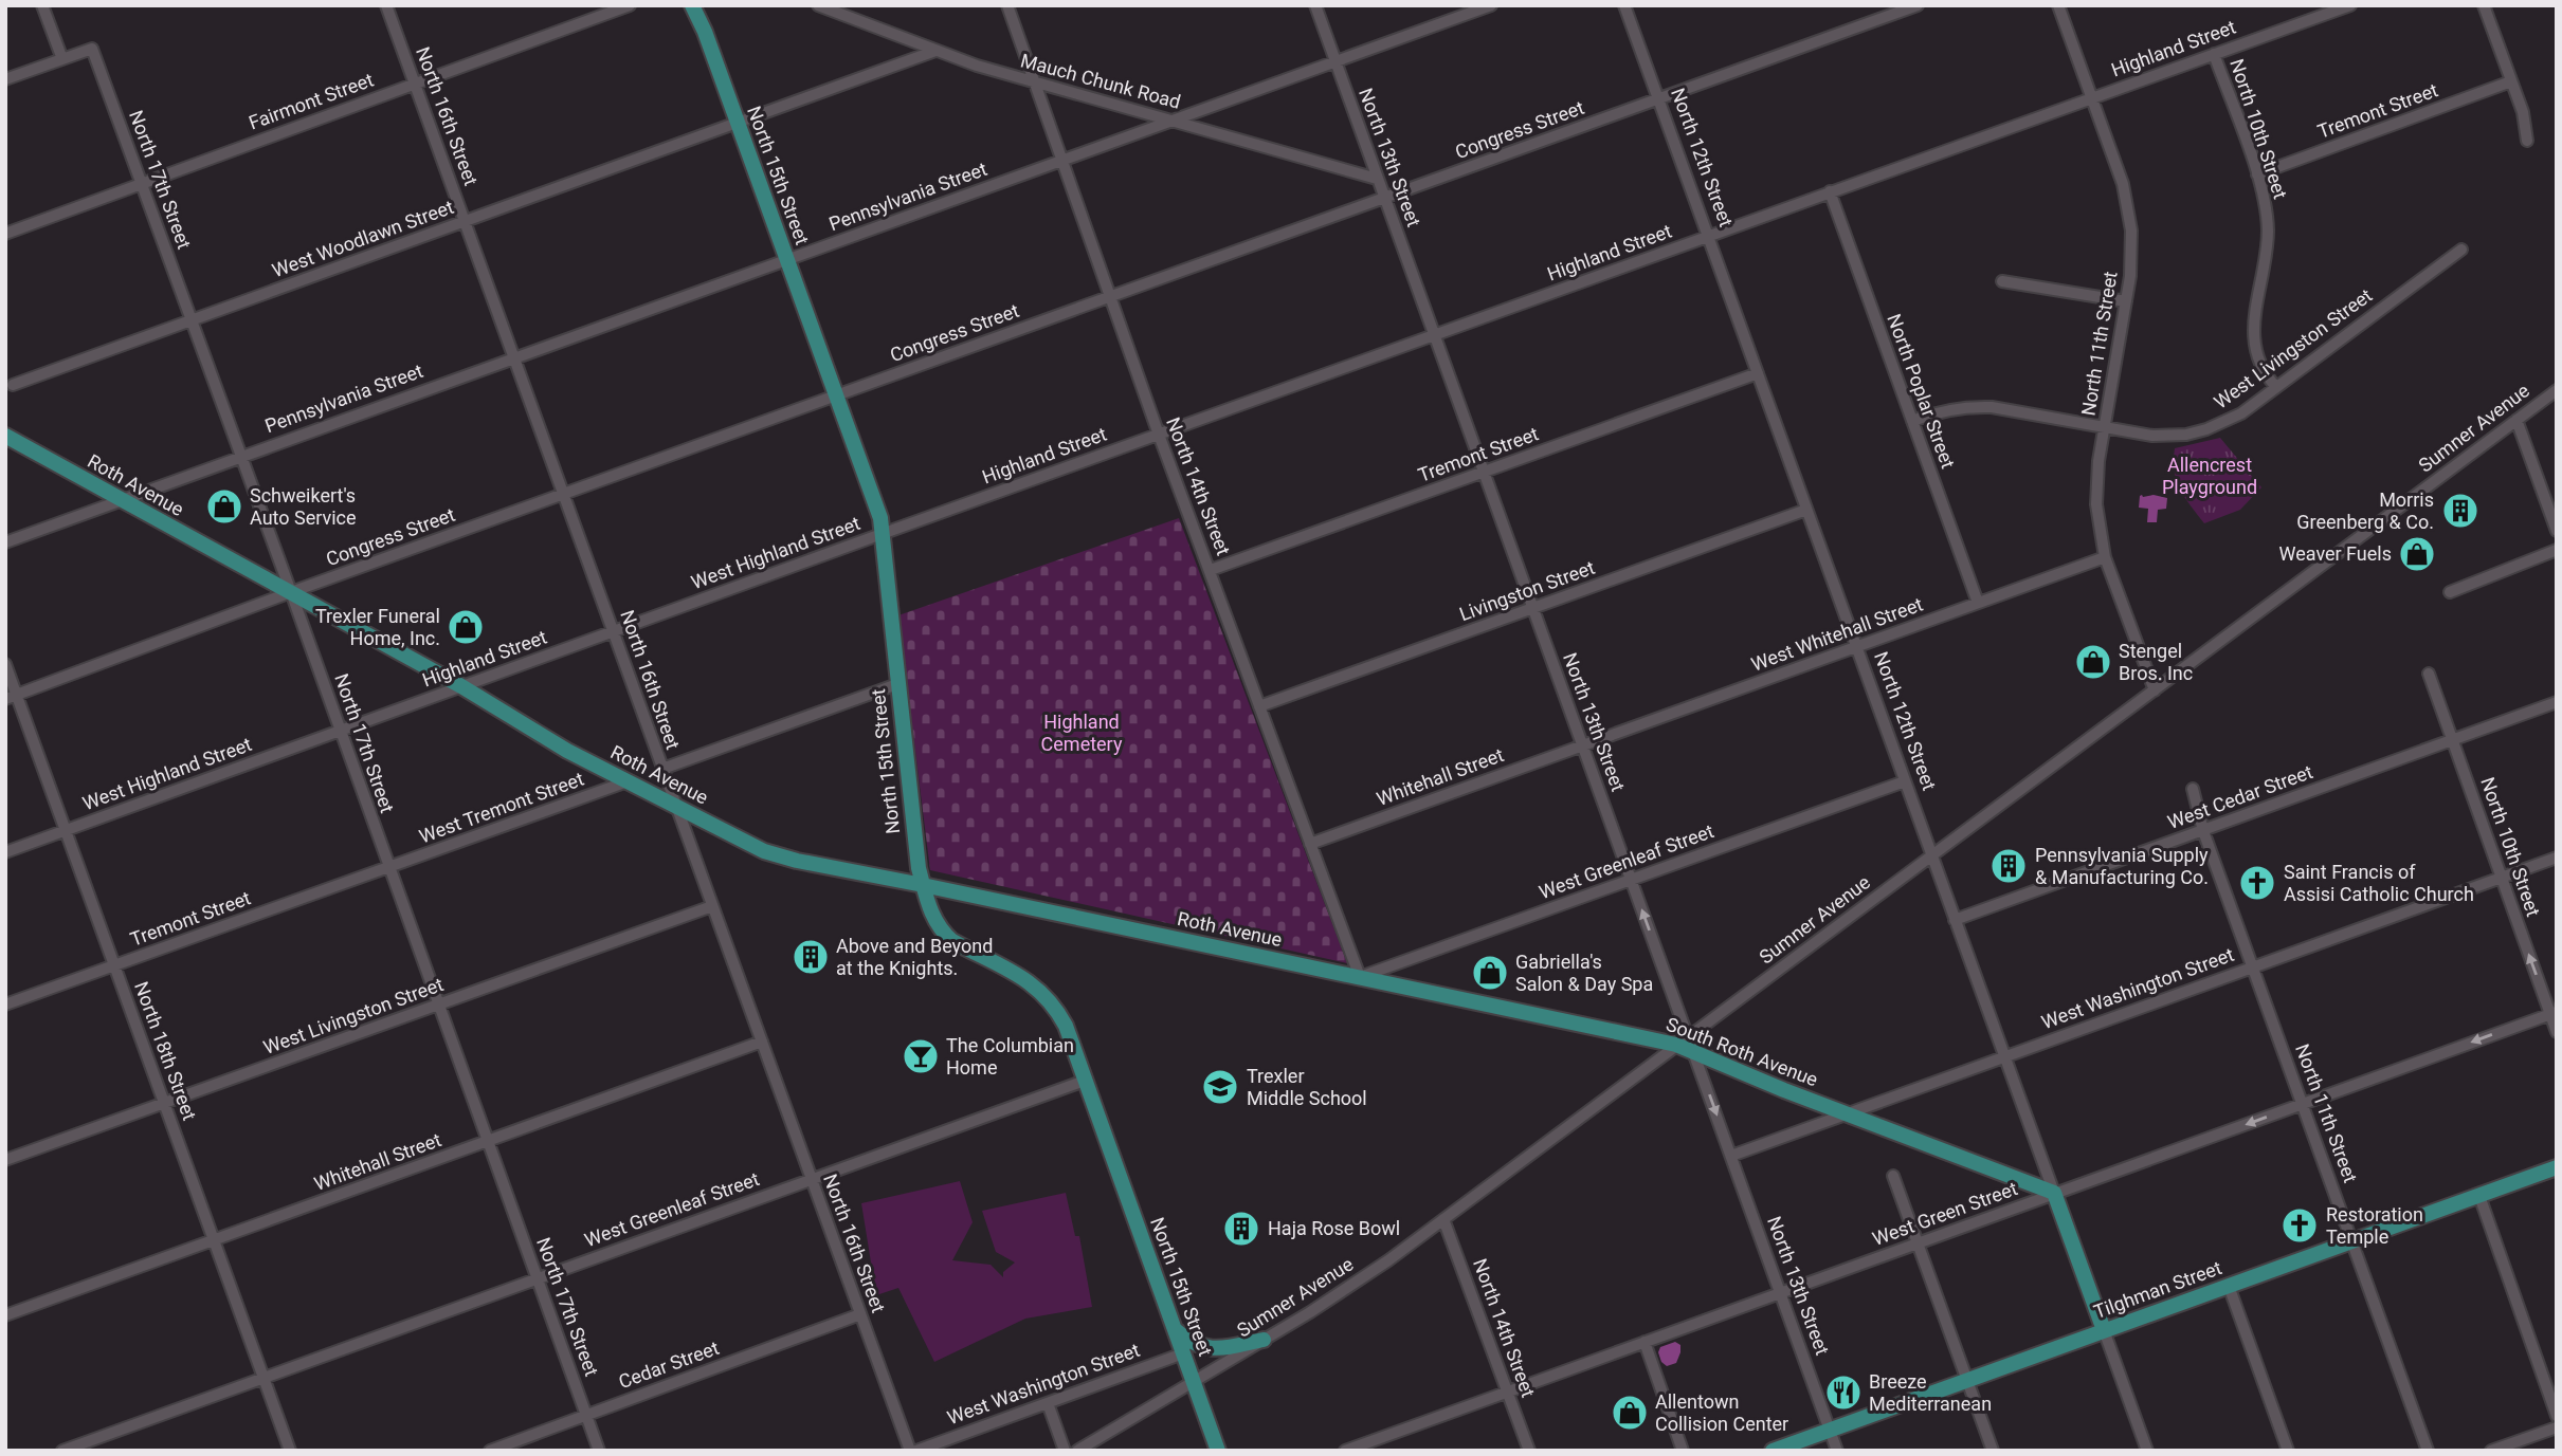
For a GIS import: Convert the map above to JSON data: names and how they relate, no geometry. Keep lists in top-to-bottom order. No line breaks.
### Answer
{"streets":{"main road":["North 12th Street","North 15th Street","Roth Avenue","South Roth Avenue","Tilghman Street"],"street":["Highland Street","Mauch Chunk Road","Fairmont Street","Tremont Street","North 16th Street","North 10th Street","Congress Street","North 13th Street","North 17th Street","Pennsylvania Street","West Woodlawn Street","North 11th Street","West Livingston Street","North Poplar Street","Sumner Avenue","North 14th Street","West Highland Street","Livingston Street","West Whitehall Street","Whitehall Street","West Cedar Street","West Tremont Street","West Greenleaf Street","West Washington Street","North 18th Street","West Green Street","Cedar Street"]},"crossings":[["Highland Street","North 16th Street"],["Highland Street","North 10th Street"],["Highland Street","North 13th Street"],["Highland Street","North 12th Street"],["Highland Street","North 15th Street"],["Highland Street","North 17th Street"],["Highland Street","North 11th Street"],["Highland Street","North Poplar Street"],["Highland Street","Roth Avenue"],["Highland Street","North 14th Street"],["Highland Street","West Highland Street"],["Mauch Chunk Road","North 13th Street"],["Mauch Chunk Road","Pennsylvania Street"],["Mauch Chunk Road","West Woodlawn Street"],["Mauch Chunk Road","North 14th Street"],["Fairmont Street","North 16th Street"],["Fairmont Street","North 17th Street"],["Tremont Street","North 10th Street"],["Tremont Street","North 13th Street"],["Tremont Street","North 12th Street"],["Tremont Street","North 17th Street"],["Tremont Street","North 14th Street"],["Tremont Street","West Tremont Street"],["Tremont Street","North 18th Street"],["North 16th Street","Congress Street"],["North 16th Street","Pennsylvania Street"],["North 16th Street","West Woodlawn Street"],["North 16th Street","West Livingston Street"],["North 16th Street","Roth Avenue"],["North 16th Street","Whitehall Street"],["North 16th Street","West Greenleaf Street"],["North 16th Street","Cedar Street"],["North 10th Street","West Livingston Street"],["North 10th Street","West Cedar Street"],["North 10th Street","West Washington Street"],["North 10th Street","West Green Street"],["Congress Street","North 13th Street"],["Congress Street","North 12th Street"],["Congress Street","North 15th Street"],["Congress Street","North 17th Street"],["Congress Street","Roth Avenue"],["Congress Street","North 14th Street"],["Congress Street","North 18th Street"],["North 13th Street","Pennsylvania Street"],["North 13th Street","Sumner Avenue"],["North 13th Street","Livingston Street"],["North 13th Street","West Whitehall Street"],["North 13th Street","Whitehall Street"],["North 13th Street","West Greenleaf Street"],["North 13th Street","West Washington Street"],["North 13th Street","South Roth Avenue"],["North 13th Street","West Green Street"],["North 13th Street","Tilghman Street"],["North 12th Street","Sumner Avenue"],["North 12th Street","Livingston Street"],["North 12th Street","West Whitehall Street"],["North 12th Street","West Cedar Street"],["North 12th Street","West Greenleaf Street"],["North 12th Street","West Washington Street"],["North 12th Street","South Roth Avenue"],["North 12th Street","West Green Street"],["North 12th Street","Tilghman Street"],["North 15th Street","Pennsylvania Street"],["North 15th Street","West Woodlawn Street"],["North 15th Street","Sumner Avenue"],["North 15th Street","Roth Avenue"],["North 15th Street","West Highland Street"],["North 15th Street","West Greenleaf Street"],["North 15th Street","West Washington Street"],["North 17th Street","Pennsylvania Street"],["North 17th Street","West Woodlawn Street"],["North 17th Street","West Livingston Street"],["North 17th Street","Roth Avenue"],["North 17th Street","West Highland Street"],["North 17th Street","Whitehall Street"],["North 17th Street","West Tremont Street"],["North 17th Street","West Greenleaf Street"],["North 17th Street","Cedar Street"],["Pennsylvania Street","Roth Avenue"],["Pennsylvania Street","North 14th Street"],["North 11th Street","West Livingston Street"],["North 11th Street","Sumner Avenue"],["North 11th Street","West Whitehall Street"],["North 11th Street","West Cedar Street"],["North 11th Street","West Washington Street"],["North 11th Street","West Green Street"],["North 11th Street","Tilghman Street"],["West Livingston Street","North Poplar Street"],["West Livingston Street","North 18th Street"],["North Poplar Street","West Whitehall Street"],["Sumner Avenue","North 14th Street"],["Sumner Avenue","South Roth Avenue"],["Roth Avenue","North 14th Street"],["Roth Avenue","West Tremont Street"],["Roth Avenue","West Greenleaf Street"],["Roth Avenue","South Roth Avenue"],["North 14th Street","Livingston Street"],["North 14th Street","Whitehall Street"],["North 14th Street","West Greenleaf Street"],["North 14th Street","South Roth Avenue"],["North 14th Street","West Green Street"],["West Highland Street","North 18th Street"],["West Whitehall Street","Whitehall Street"],["Whitehall Street","North 18th Street"],["West Greenleaf Street","North 18th Street"],["West Greenleaf Street","South Roth Avenue"],["West Washington Street","South Roth Avenue"],["South Roth Avenue","West Green Street"]],"one_way":["West Green Street"],"parks":["Allencrest Playground","Highland Cemetery"],"places":{"shop":["Schweikert's Auto Service","Weaver Fuels","Trexler Funeral Home, Inc.","Stengel Bros. Inc","Gabriella's Salon & Day Spa","Allentown Collision Center"],"building":["Morris Greenberg & Co.","Pennsylvania Supply & Manufacturing Co.","Above and Beyond at the Knights.","Haja Rose Bowl"],"church":["Saint Francis of Assisi Catholic Church","Restoration Temple"],"bar":["The Columbian Home"],"school or university":["Trexler Middle School"],"restaurant":["Breeze Mediterranean"]}}
